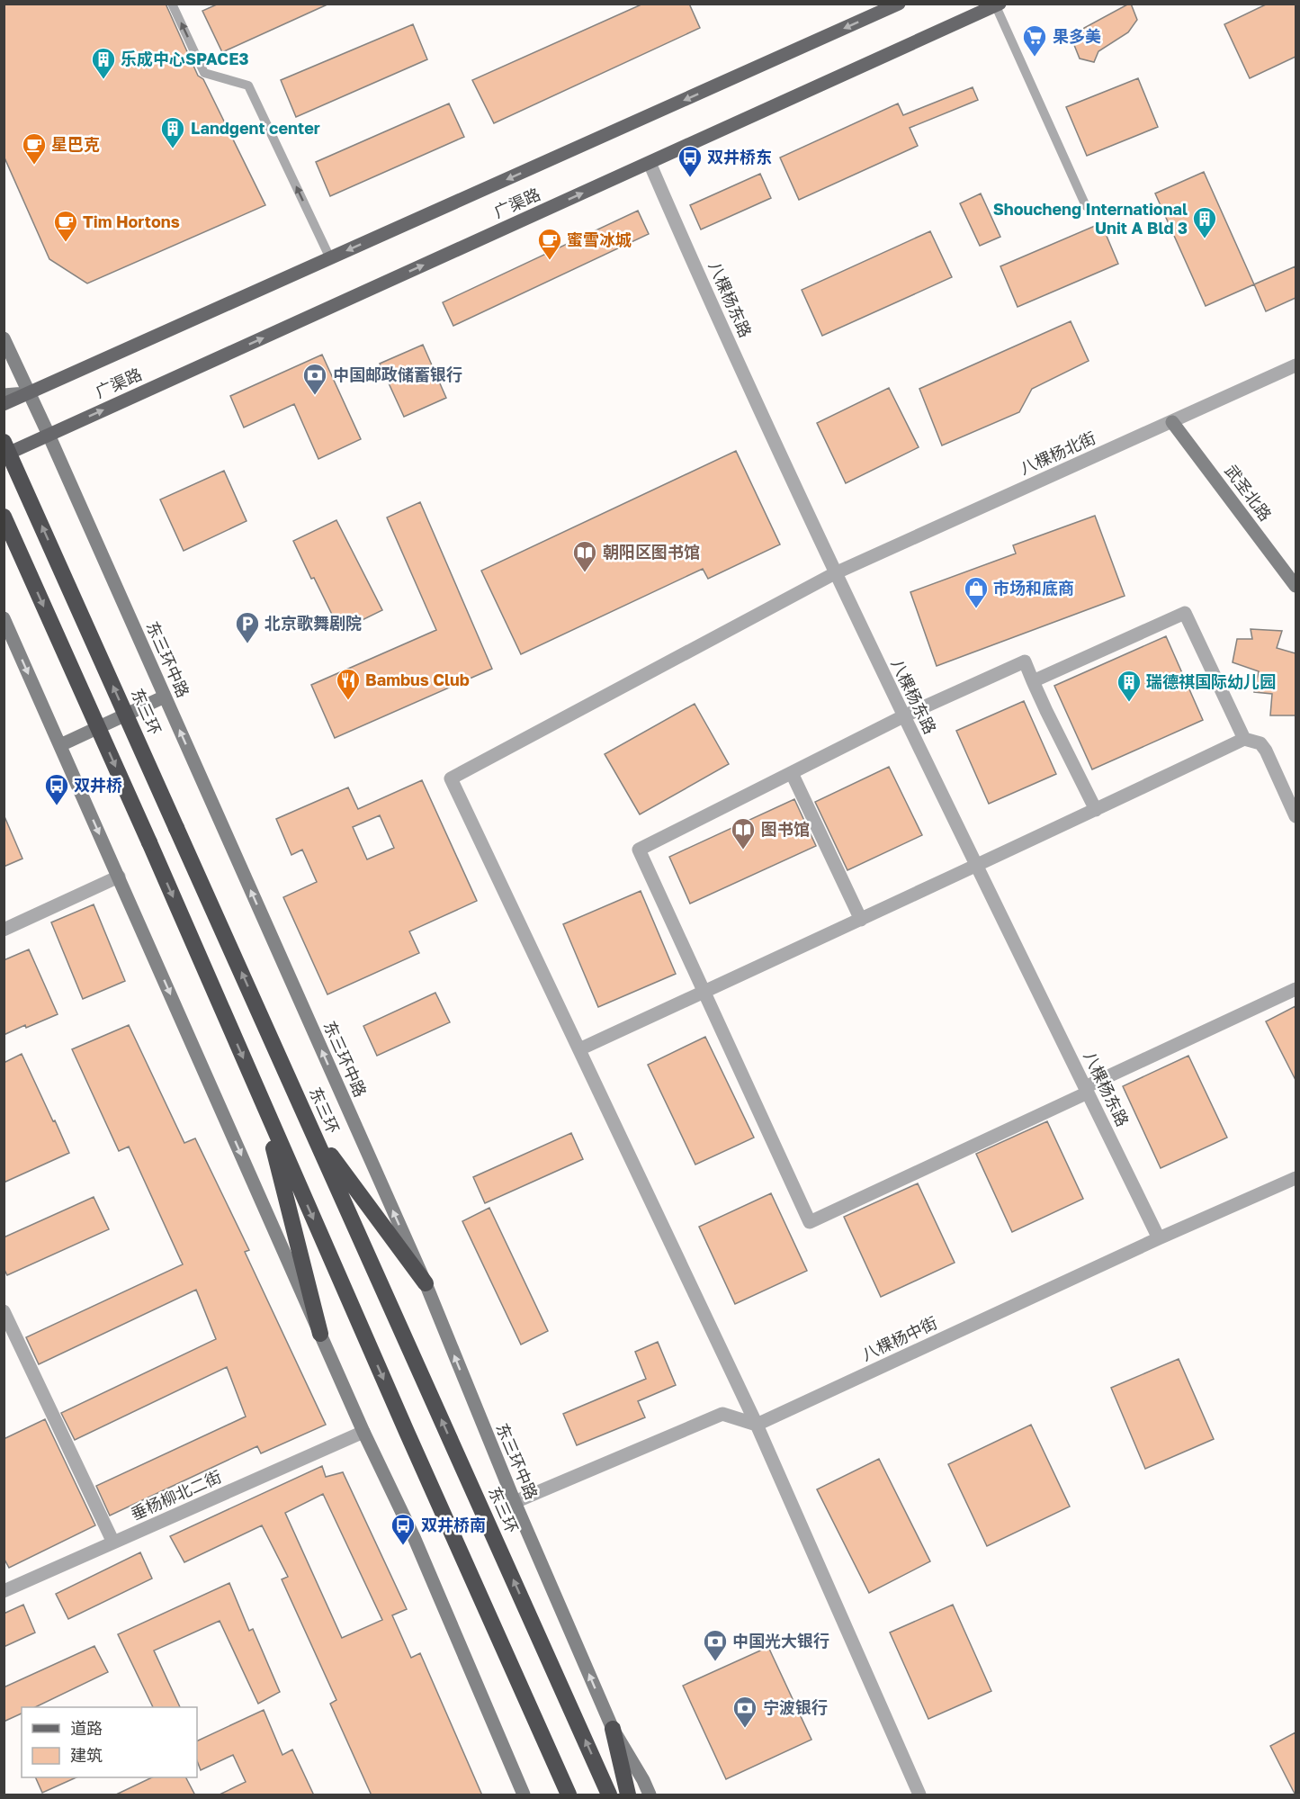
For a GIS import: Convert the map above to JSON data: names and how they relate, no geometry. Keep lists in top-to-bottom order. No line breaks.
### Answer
{"streets":{"highway":["东三环"],"main road":["广渠路"],"street":["八棵杨东路","八棵杨北街","武圣北路","东三环中路","八棵杨中街","垂杨柳北二街"]},"crossings":[["广渠路","八棵杨东路"],["广渠路","东三环中路"],["八棵杨东路","八棵杨北街"],["八棵杨东路","八棵杨中街"],["八棵杨北街","武圣北路"]],"places":{"supermarket":["果多美"],"building":["乐成中心SPACE3","Landgent center","Shoucheng International Unit A Bld 3","瑞德祺国际幼儿园"],"cafe":["星巴克","Tim Hortons","蜜雪冰城"],"bus stop":["双井桥东","双井桥","双井桥南"],"bank":["中国邮政储蓄银行","中国光大银行","宁波银行"],"library":["朝阳区图书馆","图书馆"],"shop":["市场和底商"],"parking":["北京歌舞剧院"],"restaurant":["Bambus Club"]},"legend":["道路","建筑"]}
